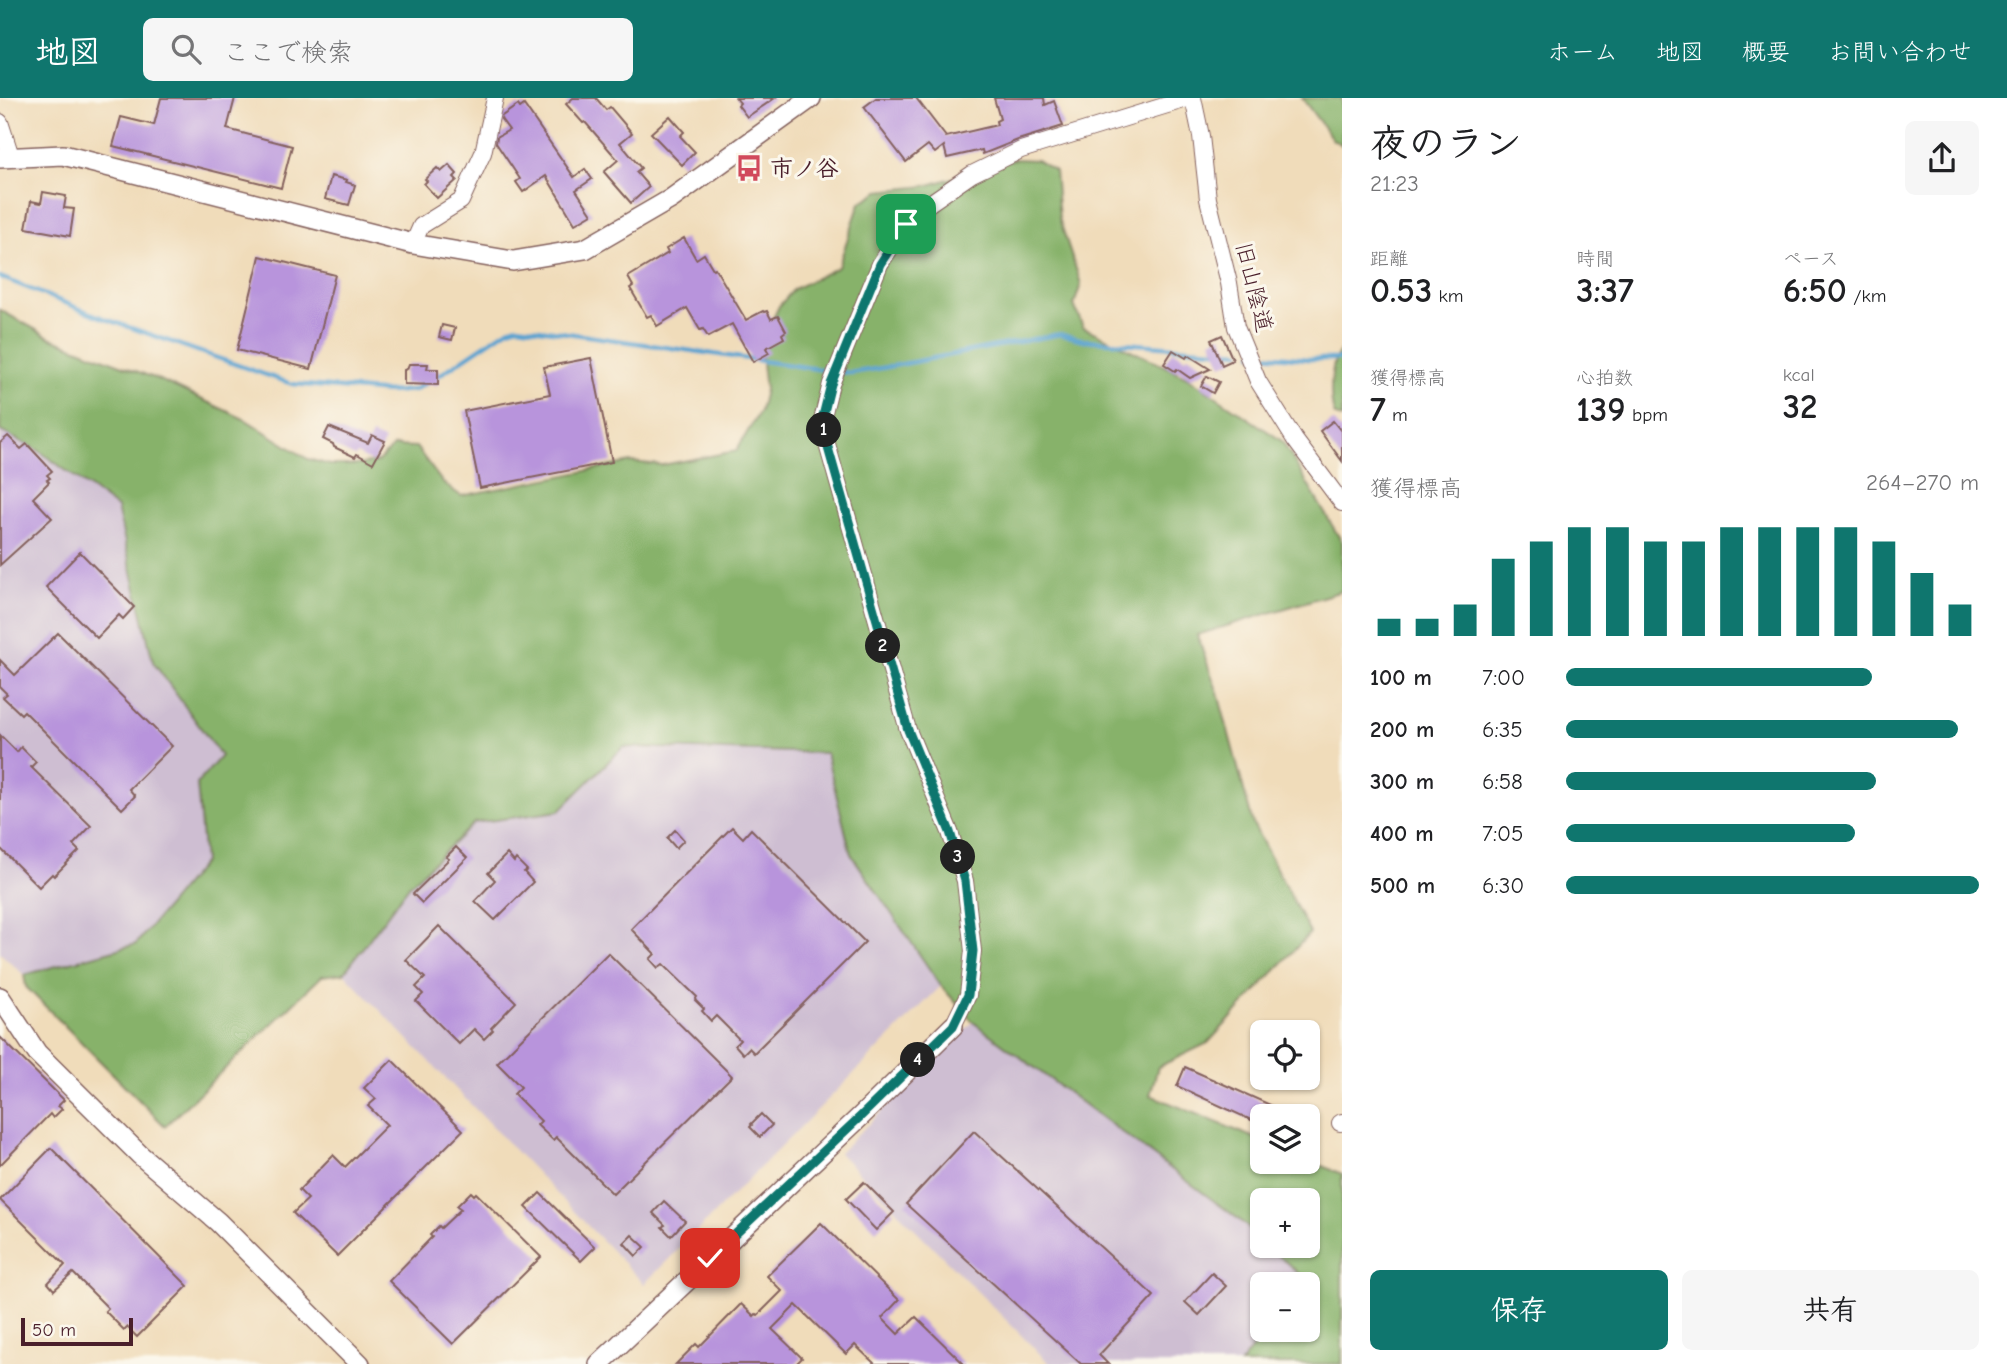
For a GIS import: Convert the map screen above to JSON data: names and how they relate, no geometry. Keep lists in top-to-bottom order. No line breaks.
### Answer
{"streets":{"street":["旧山陰道"]},"places":{"bus stop":["市ノ谷"]},"scale_bar":"50 m","page":{"header":"地図","search":"ここで検索","nav":["ホーム","地図","概要","お問い合わせ"],"heading":["夜のラン","21:23"],"stats":[["距離","0.53 km"],["時間","3:37"],["ペース","6:50 /km"],["獲得標高","7 m"],["心拍数","139 bpm"],["kcal","32"]],"pins":["1","2","3","4"],"chart":["獲得標高","264–270 m"],"list":[{"name":"100 m","note":"7:00"},{"name":"200 m","note":"6:35"},{"name":"300 m","note":"6:58"},{"name":"400 m","note":"7:05"},{"name":"500 m","note":"6:30"}],"map_buttons":["+","−"],"buttons":["保存","共有"],"scale":"50 m"}}
